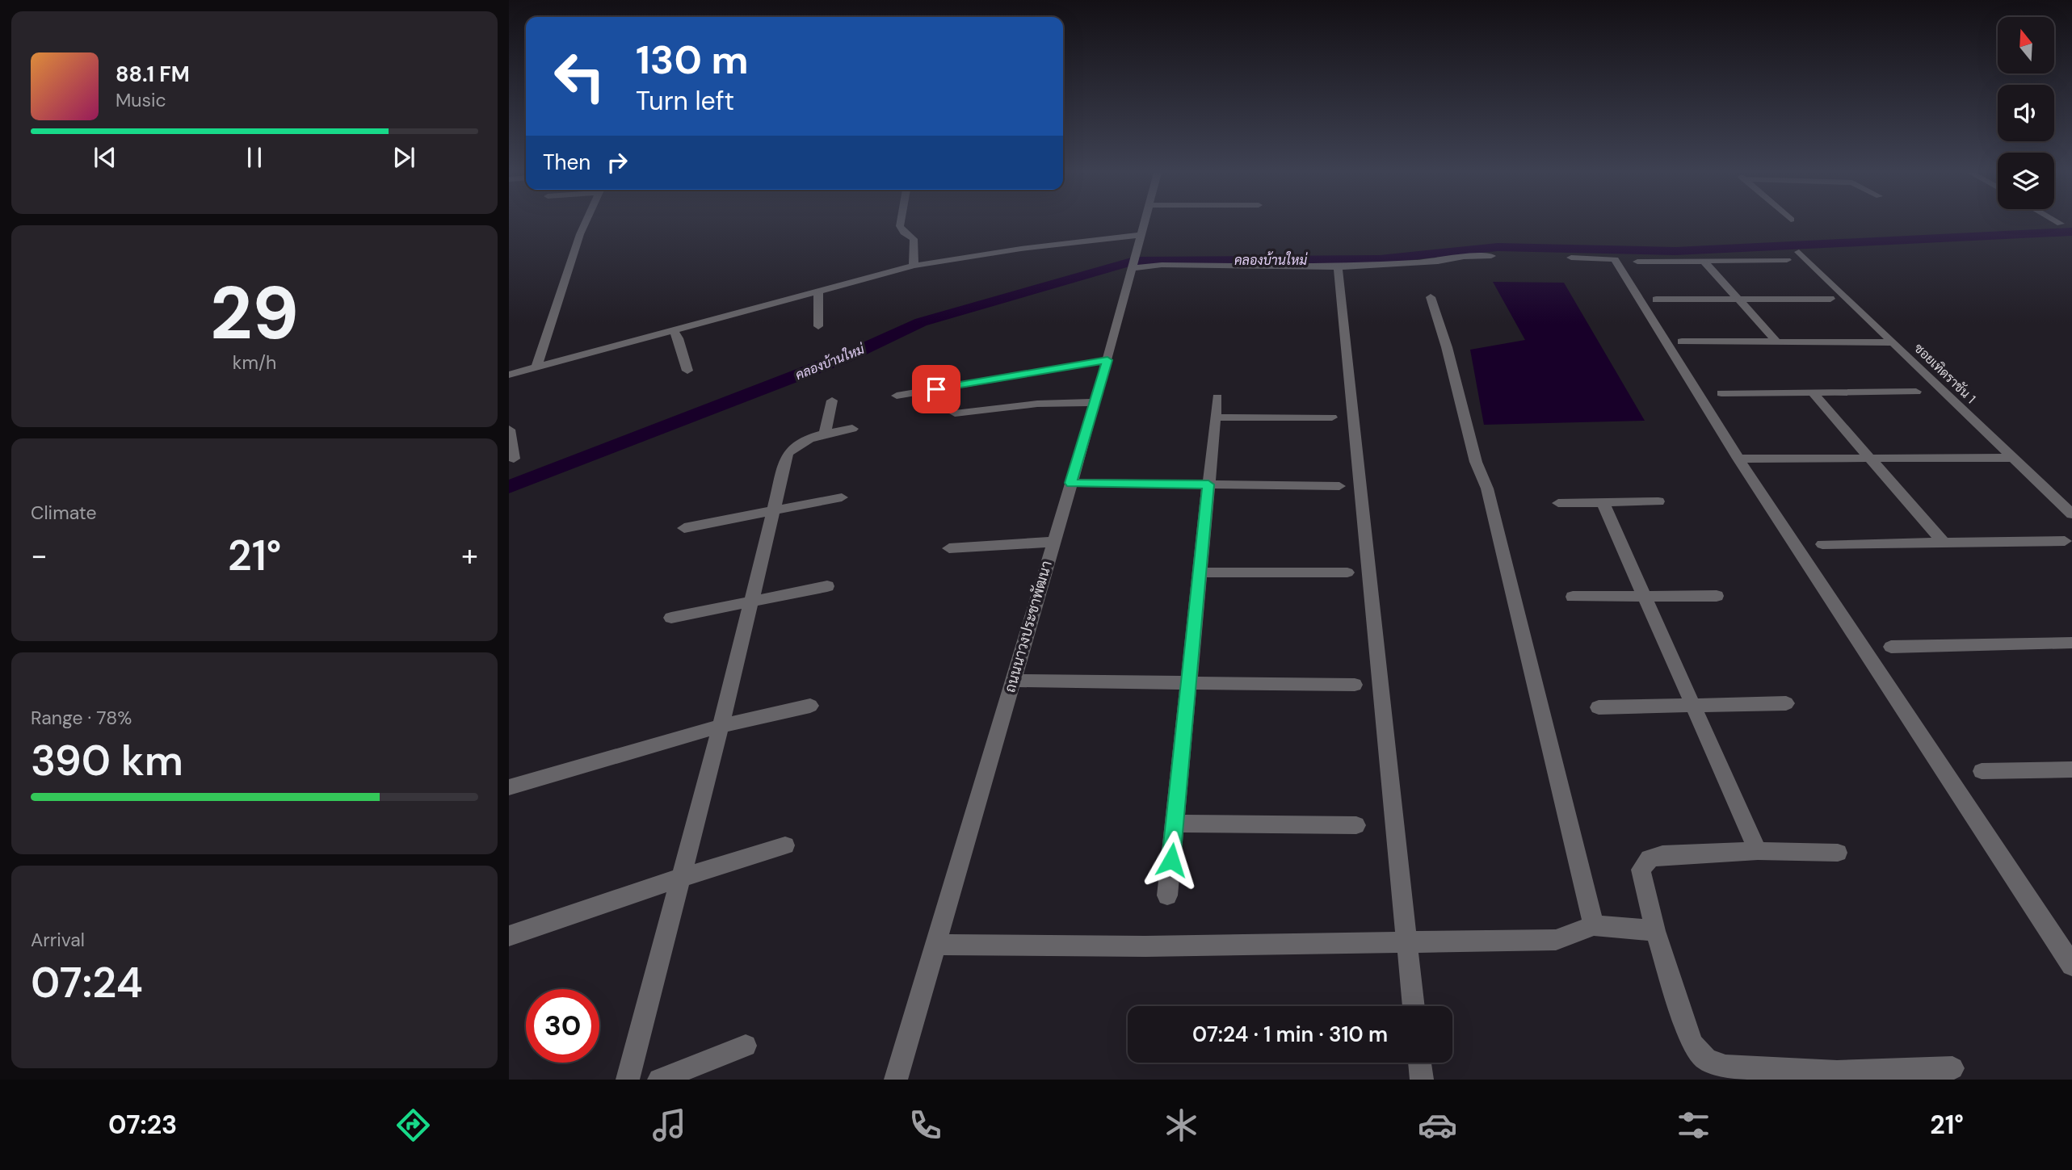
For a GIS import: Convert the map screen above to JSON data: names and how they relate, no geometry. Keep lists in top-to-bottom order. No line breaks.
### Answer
{"streets":{"street":["ซอยเทิดราชัน 1","ถนนนาวงประชาพัฒนา"]},"water":["คลองบ้านใหม่"],"north":"top","page":{"turn":["130 m","Turn left"],"song":["88.1 FM","Music"],"then":"Then","tile":[["29","km/h"],"Climate",["Range · 78%","390 km"],["Arrival","07:24"]],"heat":["−","21°","+"],"limit":"30","trip":"07:24 · 1 min · 310 m","tabs":["07:23","21°"]}}
